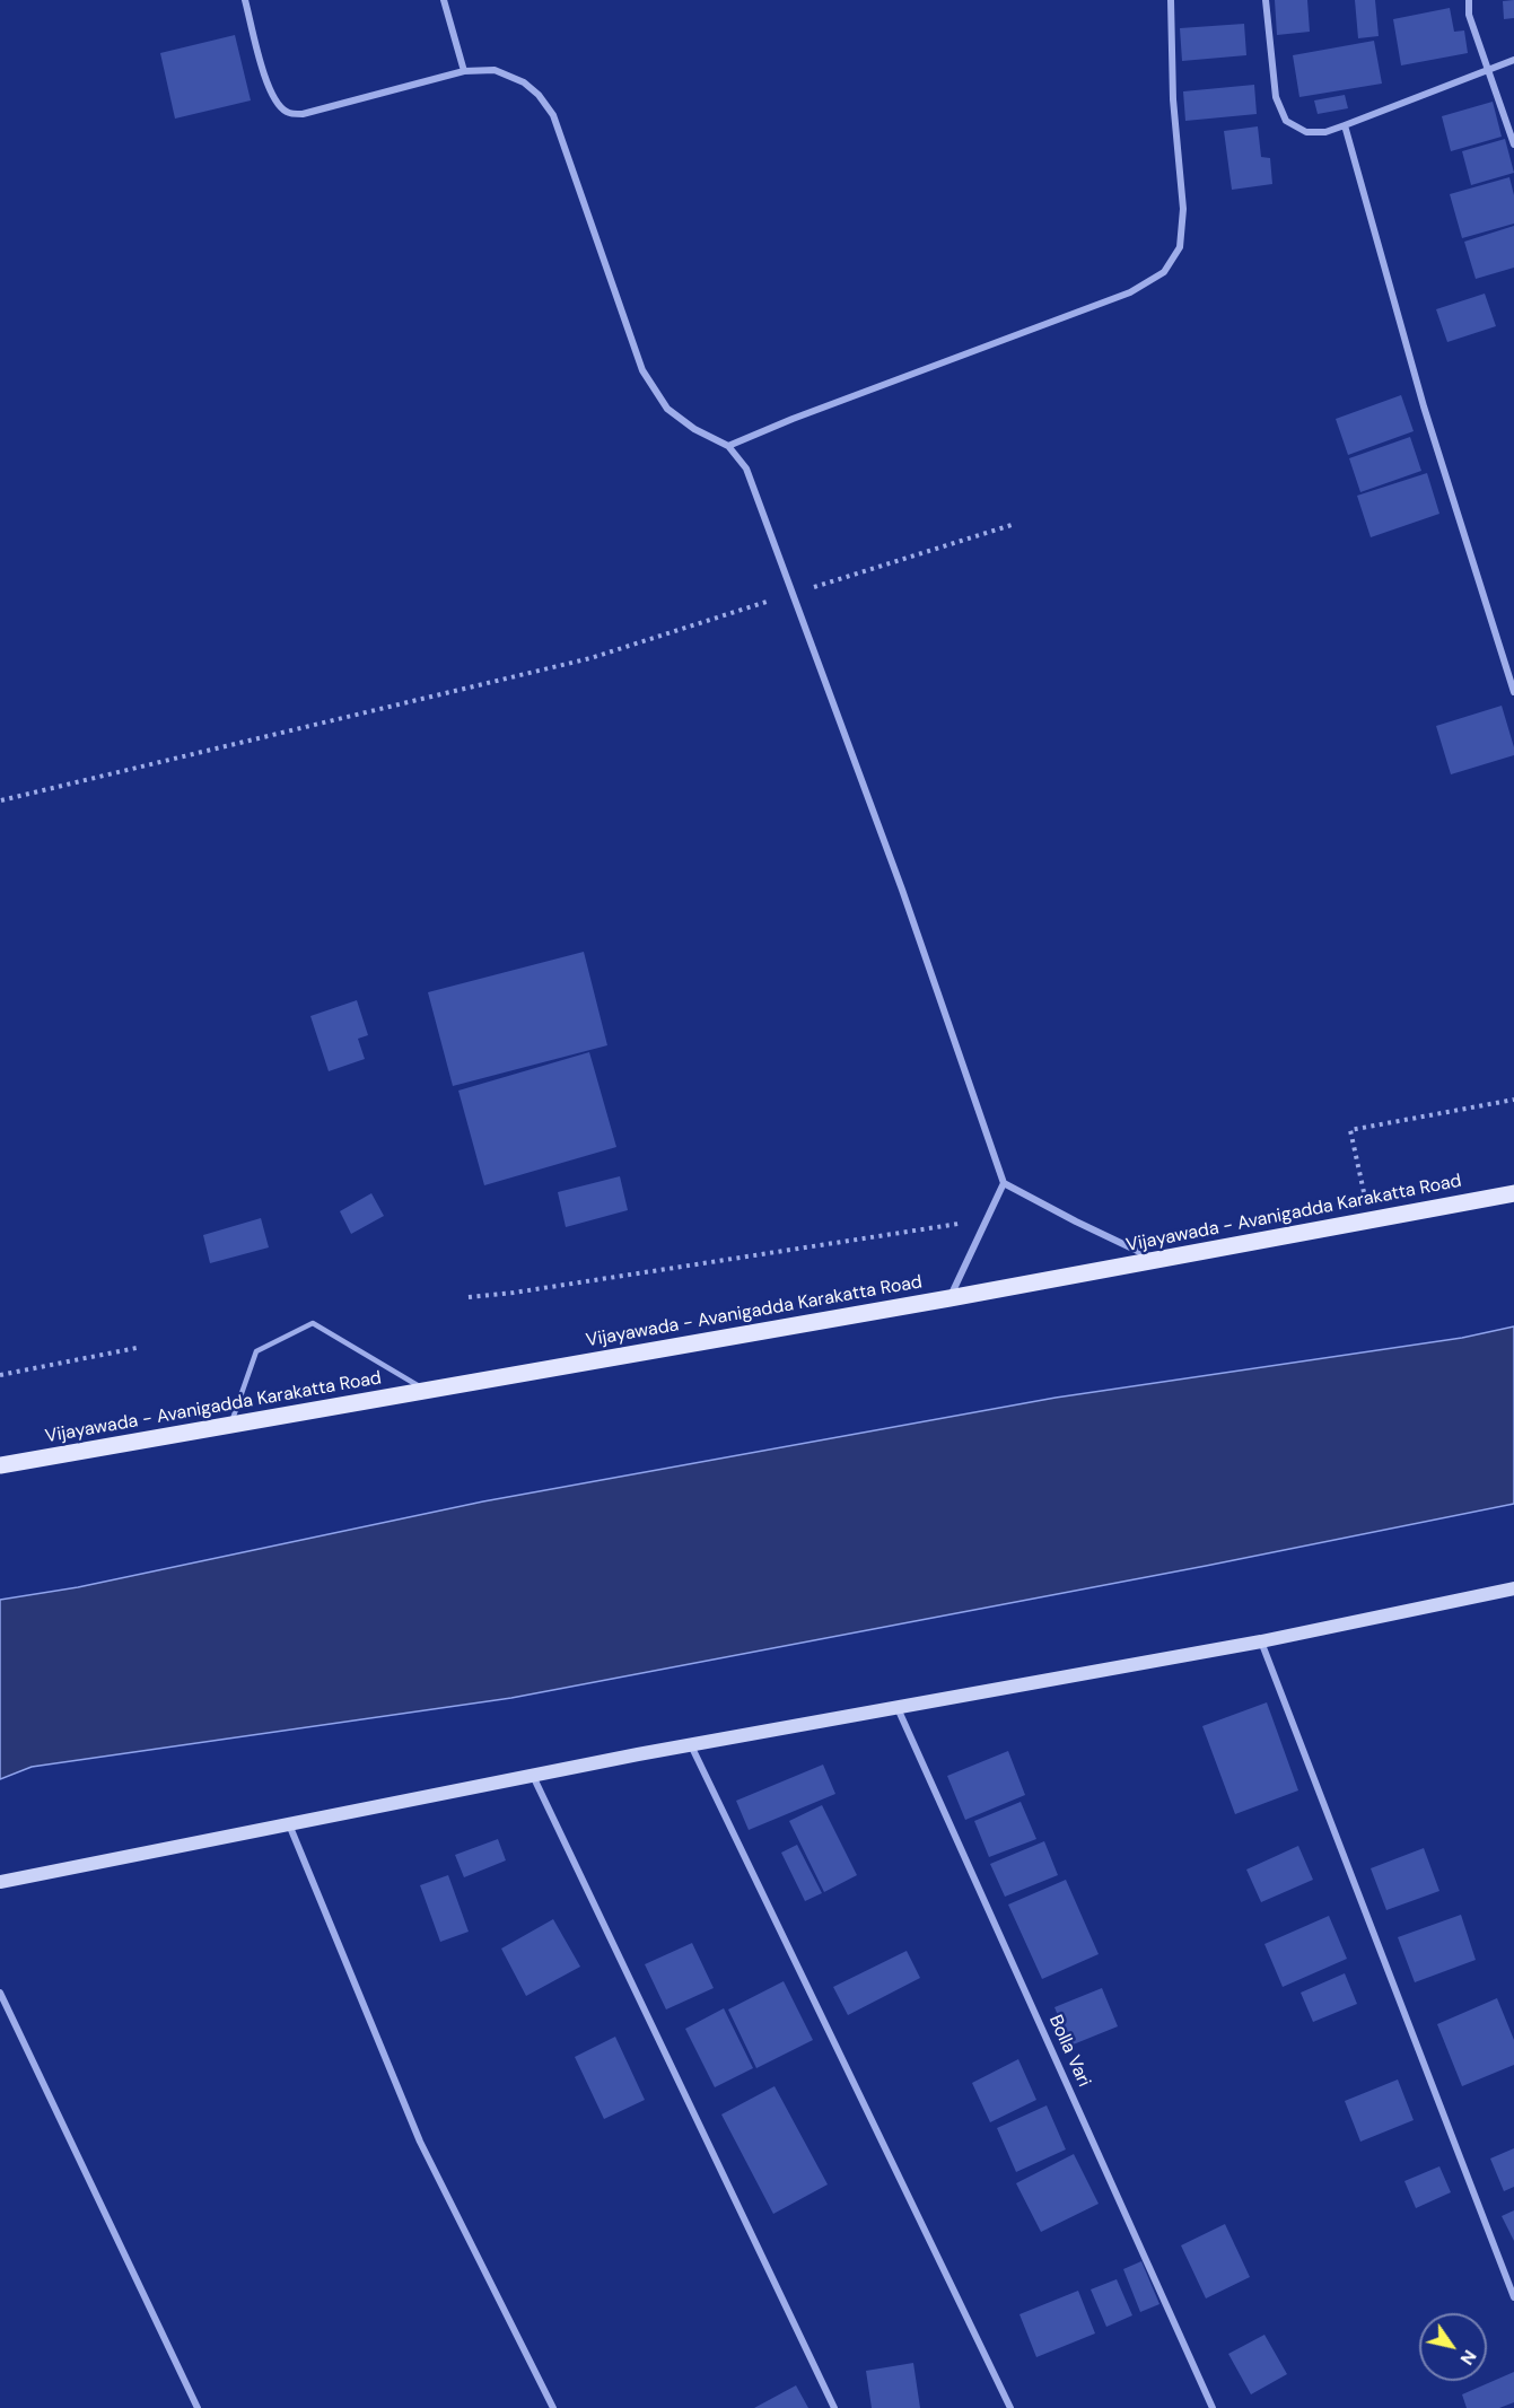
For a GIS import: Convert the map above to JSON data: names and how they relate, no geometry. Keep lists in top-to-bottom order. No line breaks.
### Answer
{"streets":{"main road":["Vijayawada - Avanigadda Karakatta Road"],"street":["Bolla Vari"]},"north":"bottom right"}
